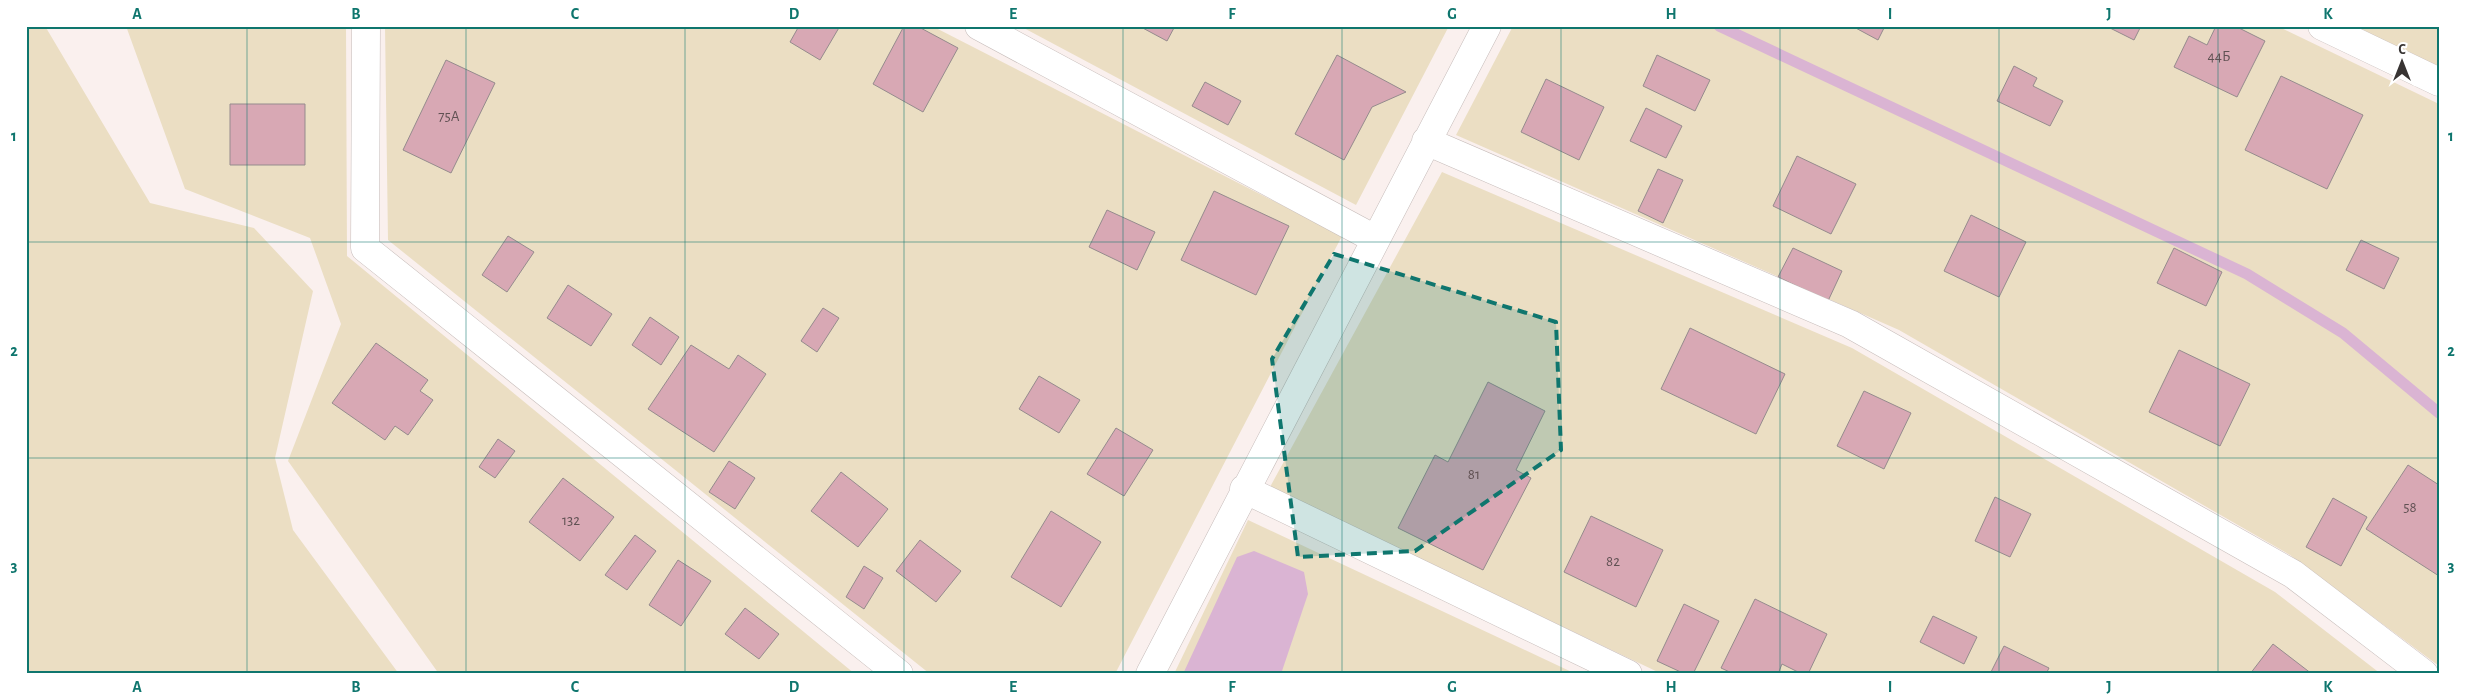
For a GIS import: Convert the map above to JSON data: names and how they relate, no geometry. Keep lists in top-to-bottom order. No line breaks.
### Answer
{"house_numbers":["44Б","75А","81","58","132","82"],"north":"top","grid":{"columns":["A","B","C","D","E","F","G","H","I","J","K"],"rows":["1","2","3"]}}
